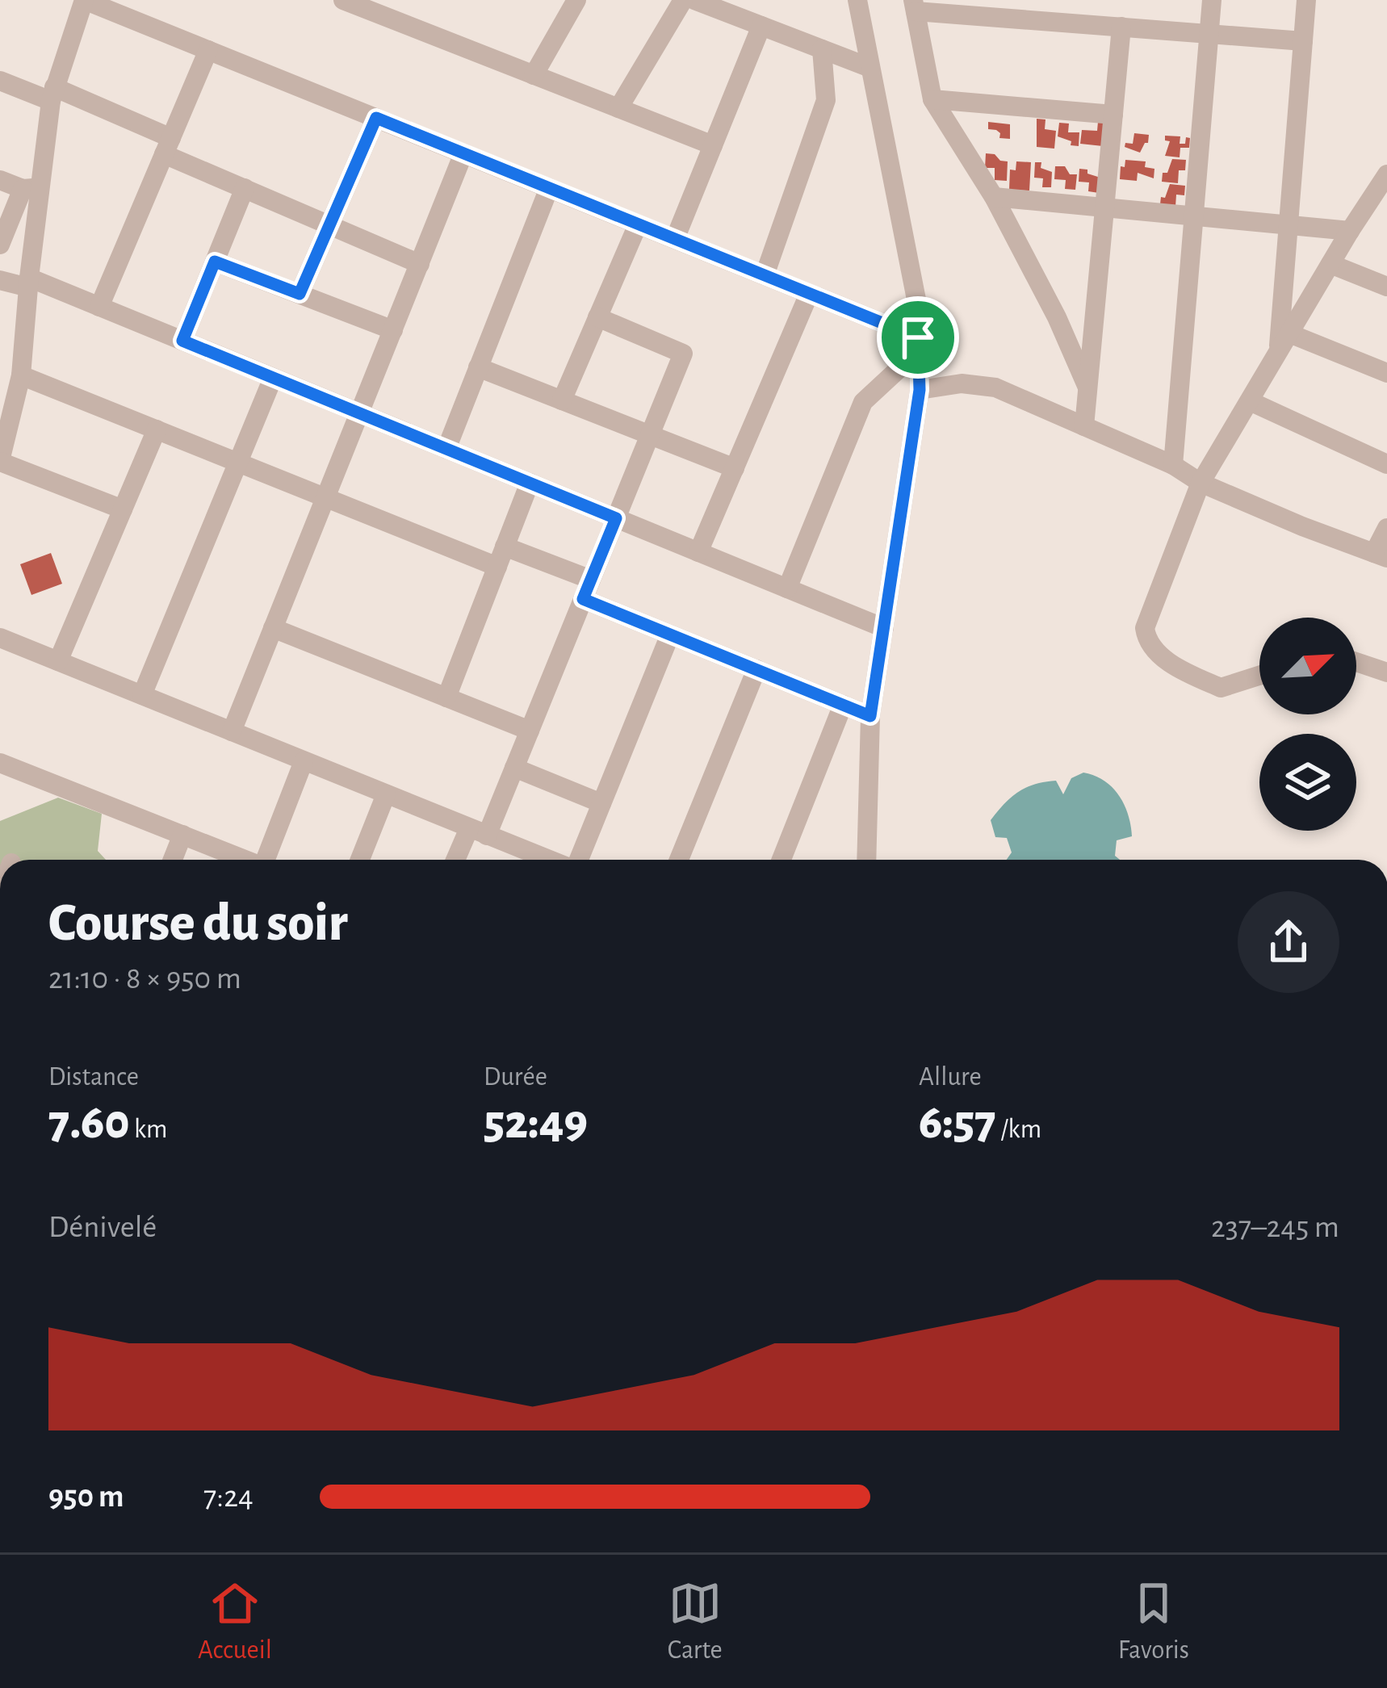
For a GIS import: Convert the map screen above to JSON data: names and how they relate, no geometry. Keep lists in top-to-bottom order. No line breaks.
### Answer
{"north":"top right","page":{"heading":["Course du soir","21:10 · 8 × 950 m"],"stats":[["Distance","7.60 km"],["Durée","52:49"],["Allure","6:57 /km"]],"chart":["Dénivelé","237–245 m"],"list":[{"name":"950 m","note":"7:24"}],"tabs":["Accueil","Carte","Favoris"]}}
